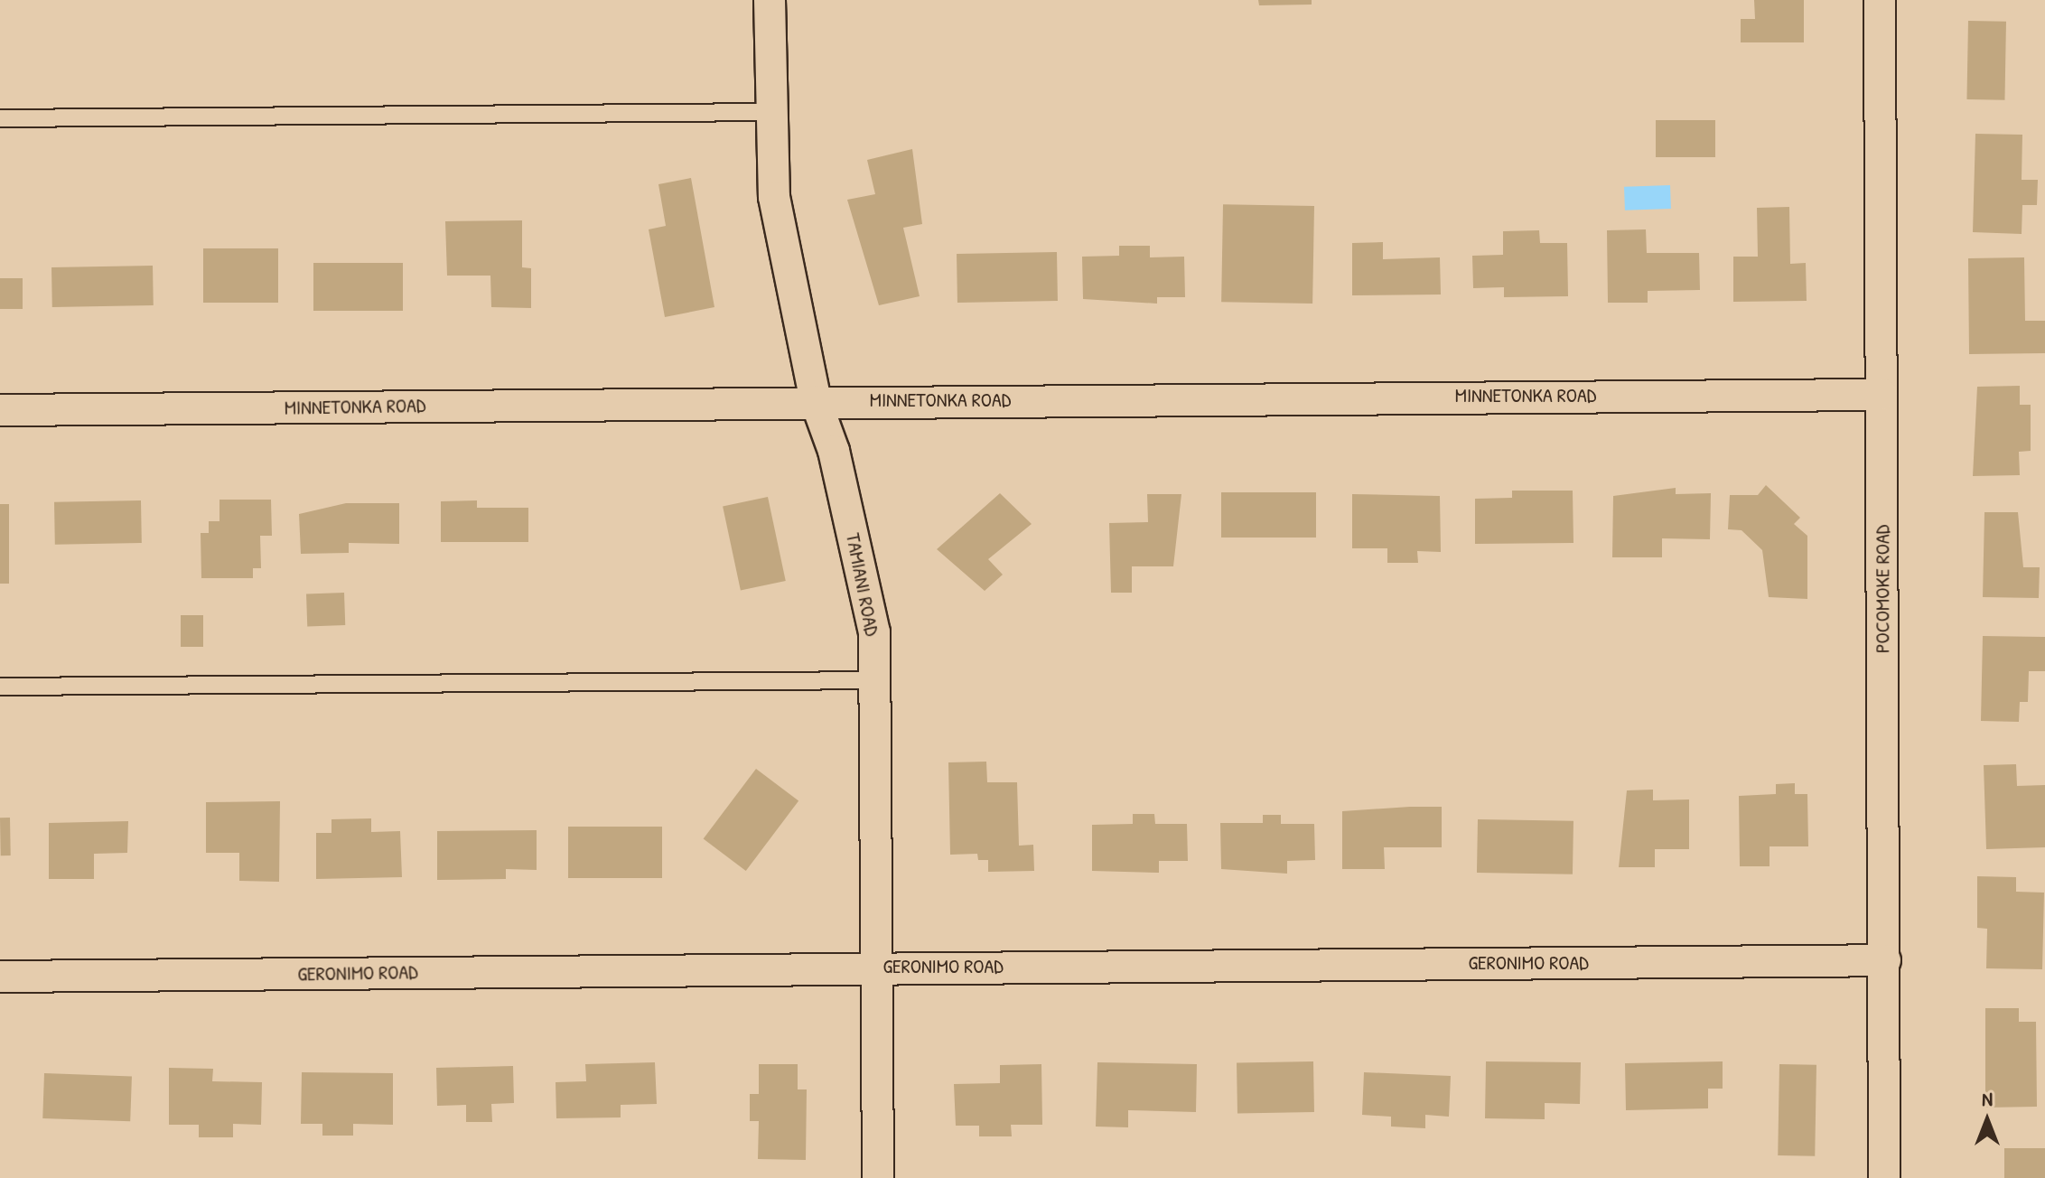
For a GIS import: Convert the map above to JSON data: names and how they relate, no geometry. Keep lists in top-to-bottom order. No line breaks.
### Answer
{"streets":{"street":["MINNETONKA ROAD","TAMIANI ROAD","POCOMOKE ROAD","GERONIMO ROAD"]},"crossings":[["MINNETONKA ROAD","TAMIANI ROAD"],["MINNETONKA ROAD","POCOMOKE ROAD"],["TAMIANI ROAD","GERONIMO ROAD"],["POCOMOKE ROAD","GERONIMO ROAD"]],"north":"top"}
